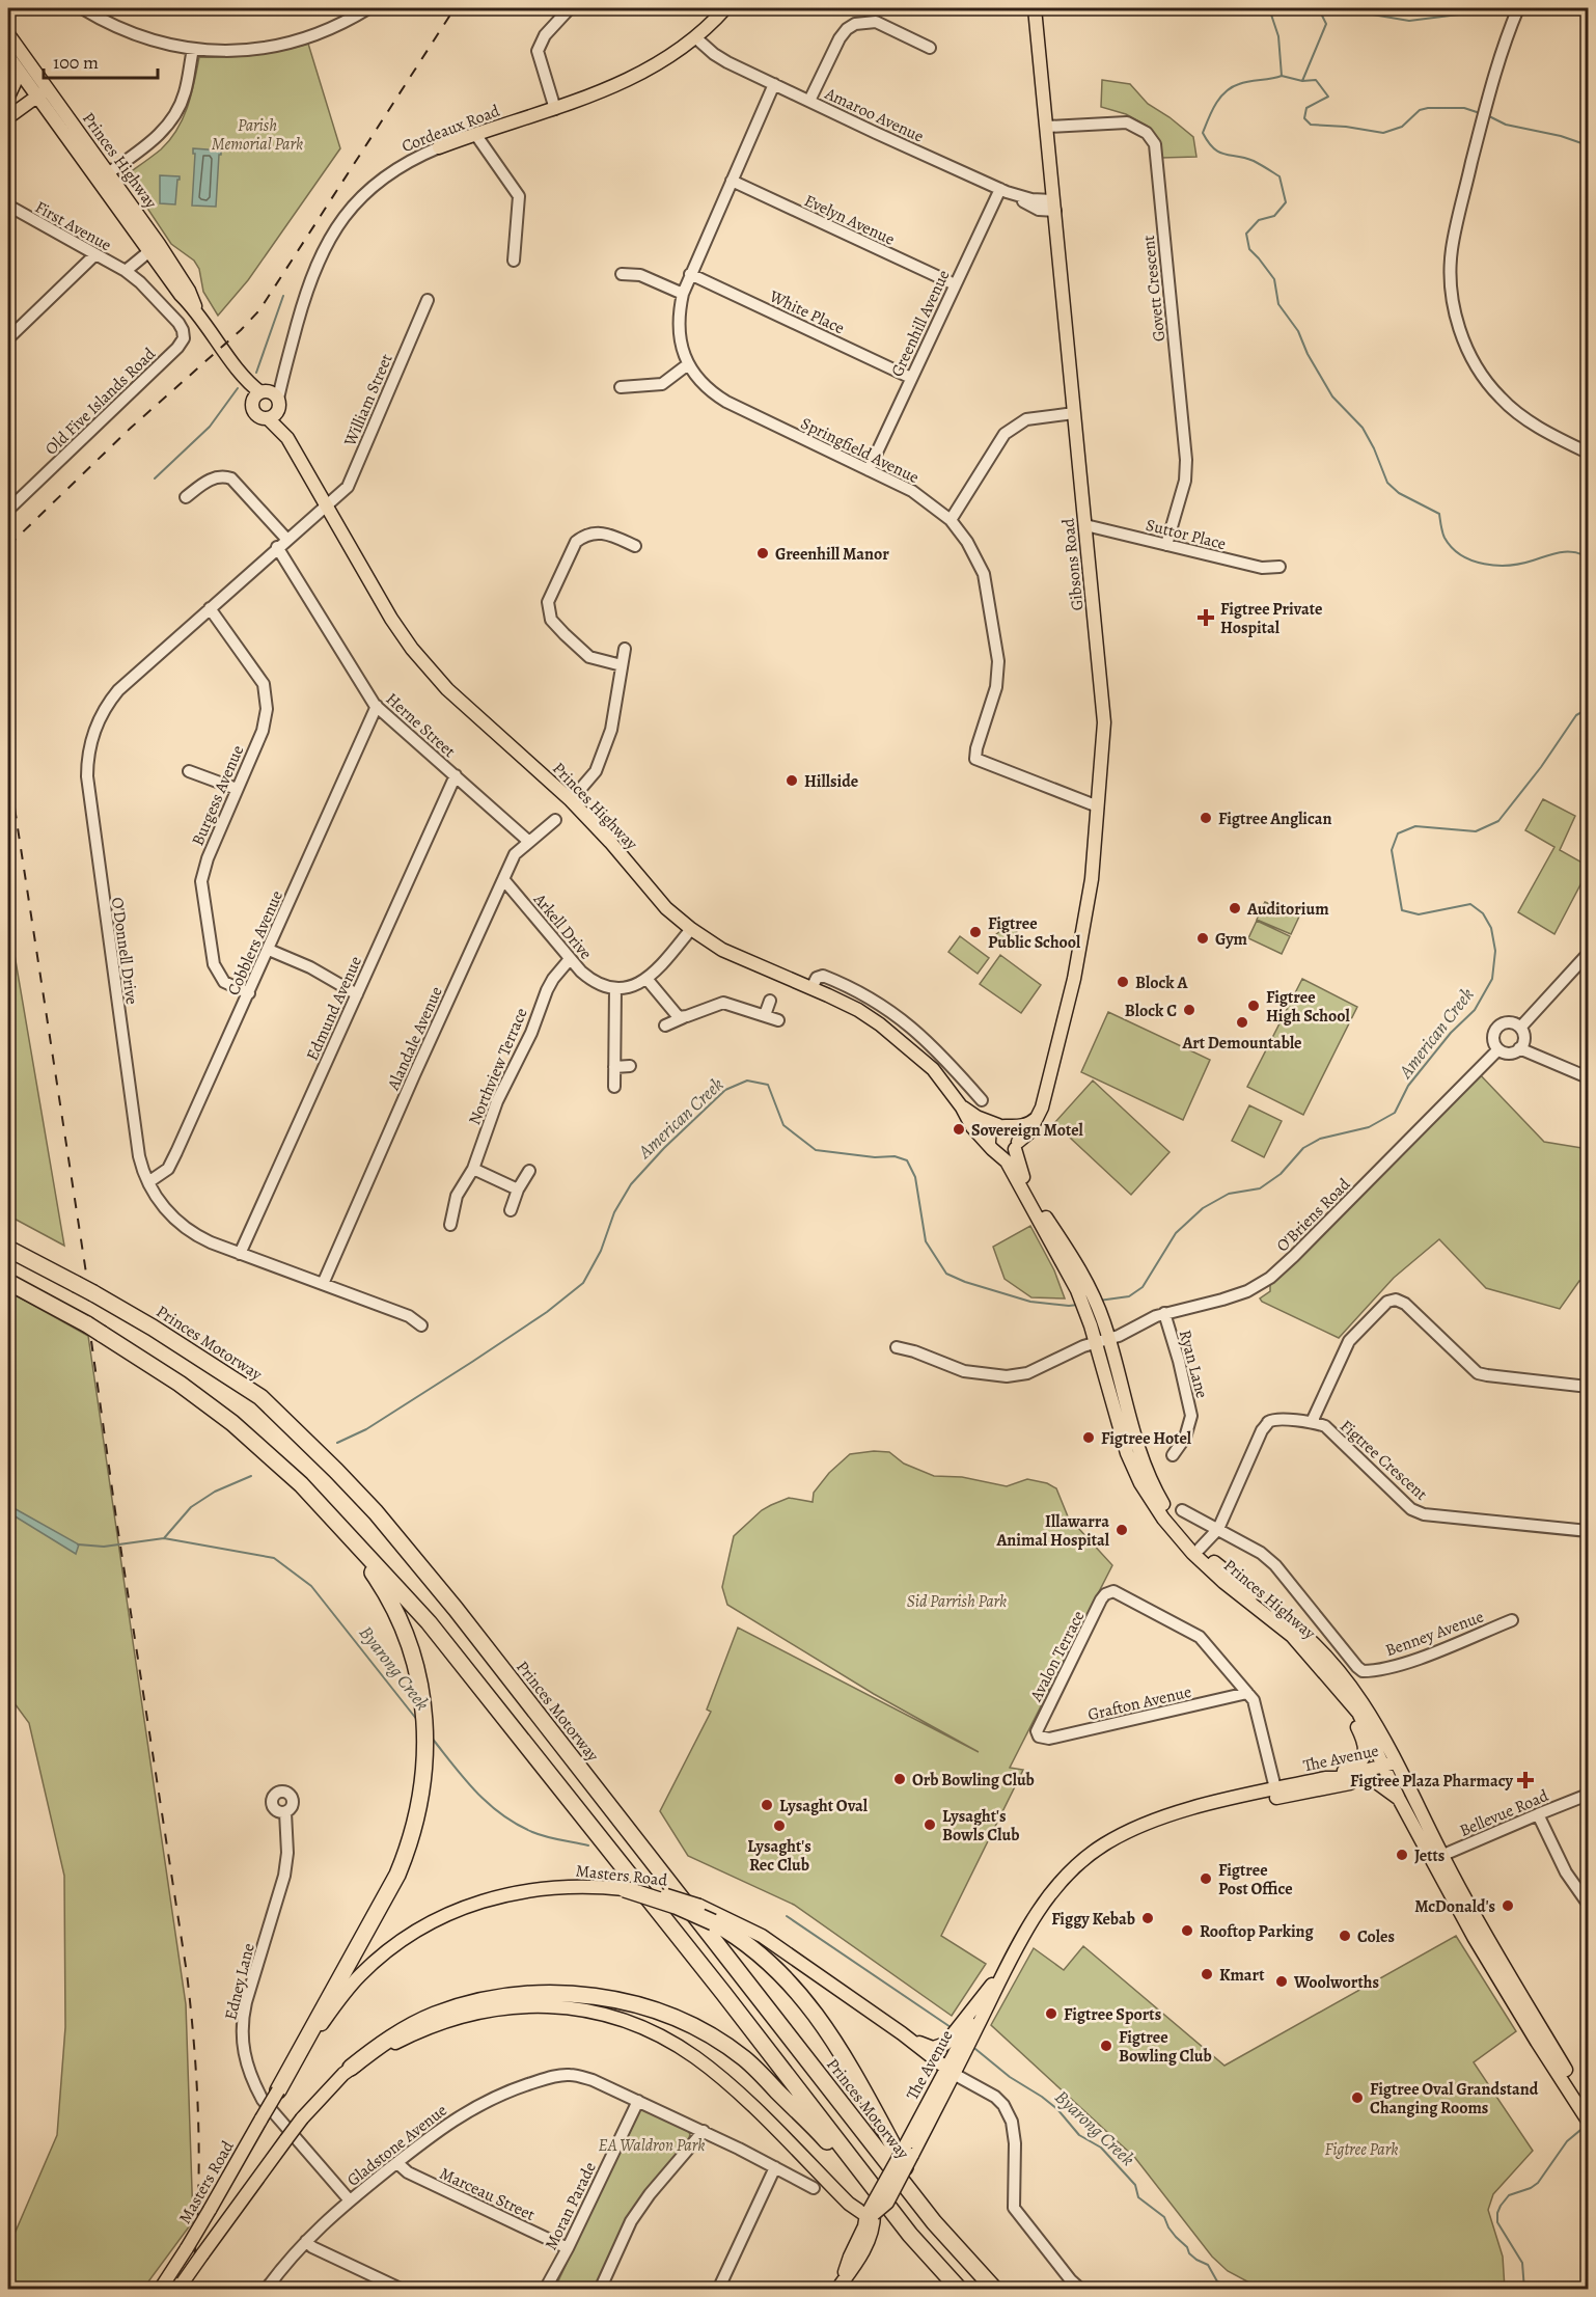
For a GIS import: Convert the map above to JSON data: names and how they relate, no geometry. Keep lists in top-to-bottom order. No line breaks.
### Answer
{"streets":{"highway":["Princes Motorway"],"main road":["Cordeaux Road","Princes Highway","Gibsons Road","The Avenue","Masters Road"],"street":["Amaroo Avenue","Evelyn Avenue","First Avenue","Govett Crescent","White Place","Greenhill Avenue","William Street","Old Five Islands Road","Springfield Avenue","Suttor Place","Herne Street","Burgess Avenue","Arkell Drive","Cobblers Avenue","O'Donnell Drive","Edmund Avenue","Alandale Avenue","Northview Terrace","O'Briens Road","Ryan Lane","Figtree Crescent","Benney Avenue","Avalon Terrace","Grafton Avenue","Bellevue Road","Edney Lane","Gladstone Avenue","Marceau Street","Moran Parade"]},"crossings":[["Amaroo Avenue","Cordeaux Road"],["Amaroo Avenue","Greenhill Avenue"],["Amaroo Avenue","Springfield Avenue"],["Amaroo Avenue","Gibsons Road"],["Cordeaux Road","Princes Highway"],["Princes Highway","William Street"],["Princes Highway","Gibsons Road"],["Princes Highway","O'Donnell Drive"],["Princes Highway","O'Briens Road"],["Princes Highway","Figtree Crescent"],["Princes Highway","Benney Avenue"],["Princes Highway","The Avenue"],["Princes Highway","Bellevue Road"],["Evelyn Avenue","Greenhill Avenue"],["Evelyn Avenue","Springfield Avenue"],["First Avenue","Old Five Islands Road"],["Govett Crescent","Suttor Place"],["Govett Crescent","Gibsons Road"],["White Place","Greenhill Avenue"],["White Place","Springfield Avenue"],["Greenhill Avenue","Springfield Avenue"],["William Street","O'Donnell Drive"],["Springfield Avenue","Gibsons Road"],["Suttor Place","Gibsons Road"],["Herne Street","Cobblers Avenue"],["Herne Street","O'Donnell Drive"],["Herne Street","Edmund Avenue"],["Herne Street","Alandale Avenue"],["Burgess Avenue","Cobblers Avenue"],["Burgess Avenue","O'Donnell Drive"],["Arkell Drive","Alandale Avenue"],["Arkell Drive","Northview Terrace"],["Cobblers Avenue","O'Donnell Drive"],["O'Donnell Drive","Edmund Avenue"],["O'Donnell Drive","Alandale Avenue"],["O'Briens Road","Ryan Lane"],["Avalon Terrace","Grafton Avenue"],["The Avenue","Masters Road"],["Edney Lane","Gladstone Avenue"],["Gladstone Avenue","Marceau Street"],["Gladstone Avenue","Moran Parade"],["Marceau Street","Moran Parade"]],"water":["American Creek","Byarong Creek"],"parks":["Parish Memorial Park","Sid Parrish Park","EA Waldron Park","Figtree Park"],"places":{"other":["Greenhill Manor","Hillside","Figtree Anglican","Auditorium","Figtree Public School","Gym","Block A","Figtree High School","Block C","Art Demountable","Sovereign Motel","Figtree Hotel","Illawarra Animal Hospital","Orb Bowling Club","Lysaght Oval","Lysaght's Bowls Club","Lysaght's Rec Club","Jetts","Figtree Post Office","McDonald's","Figgy Kebab","Rooftop Parking","Coles","Kmart","Woolworths","Figtree Sports","Figtree Bowling Club","Figtree Oval Grandstand Changing Rooms"],"health":["Figtree Private Hospital","Figtree Plaza Pharmacy"]},"scale_bar":"100 m"}
